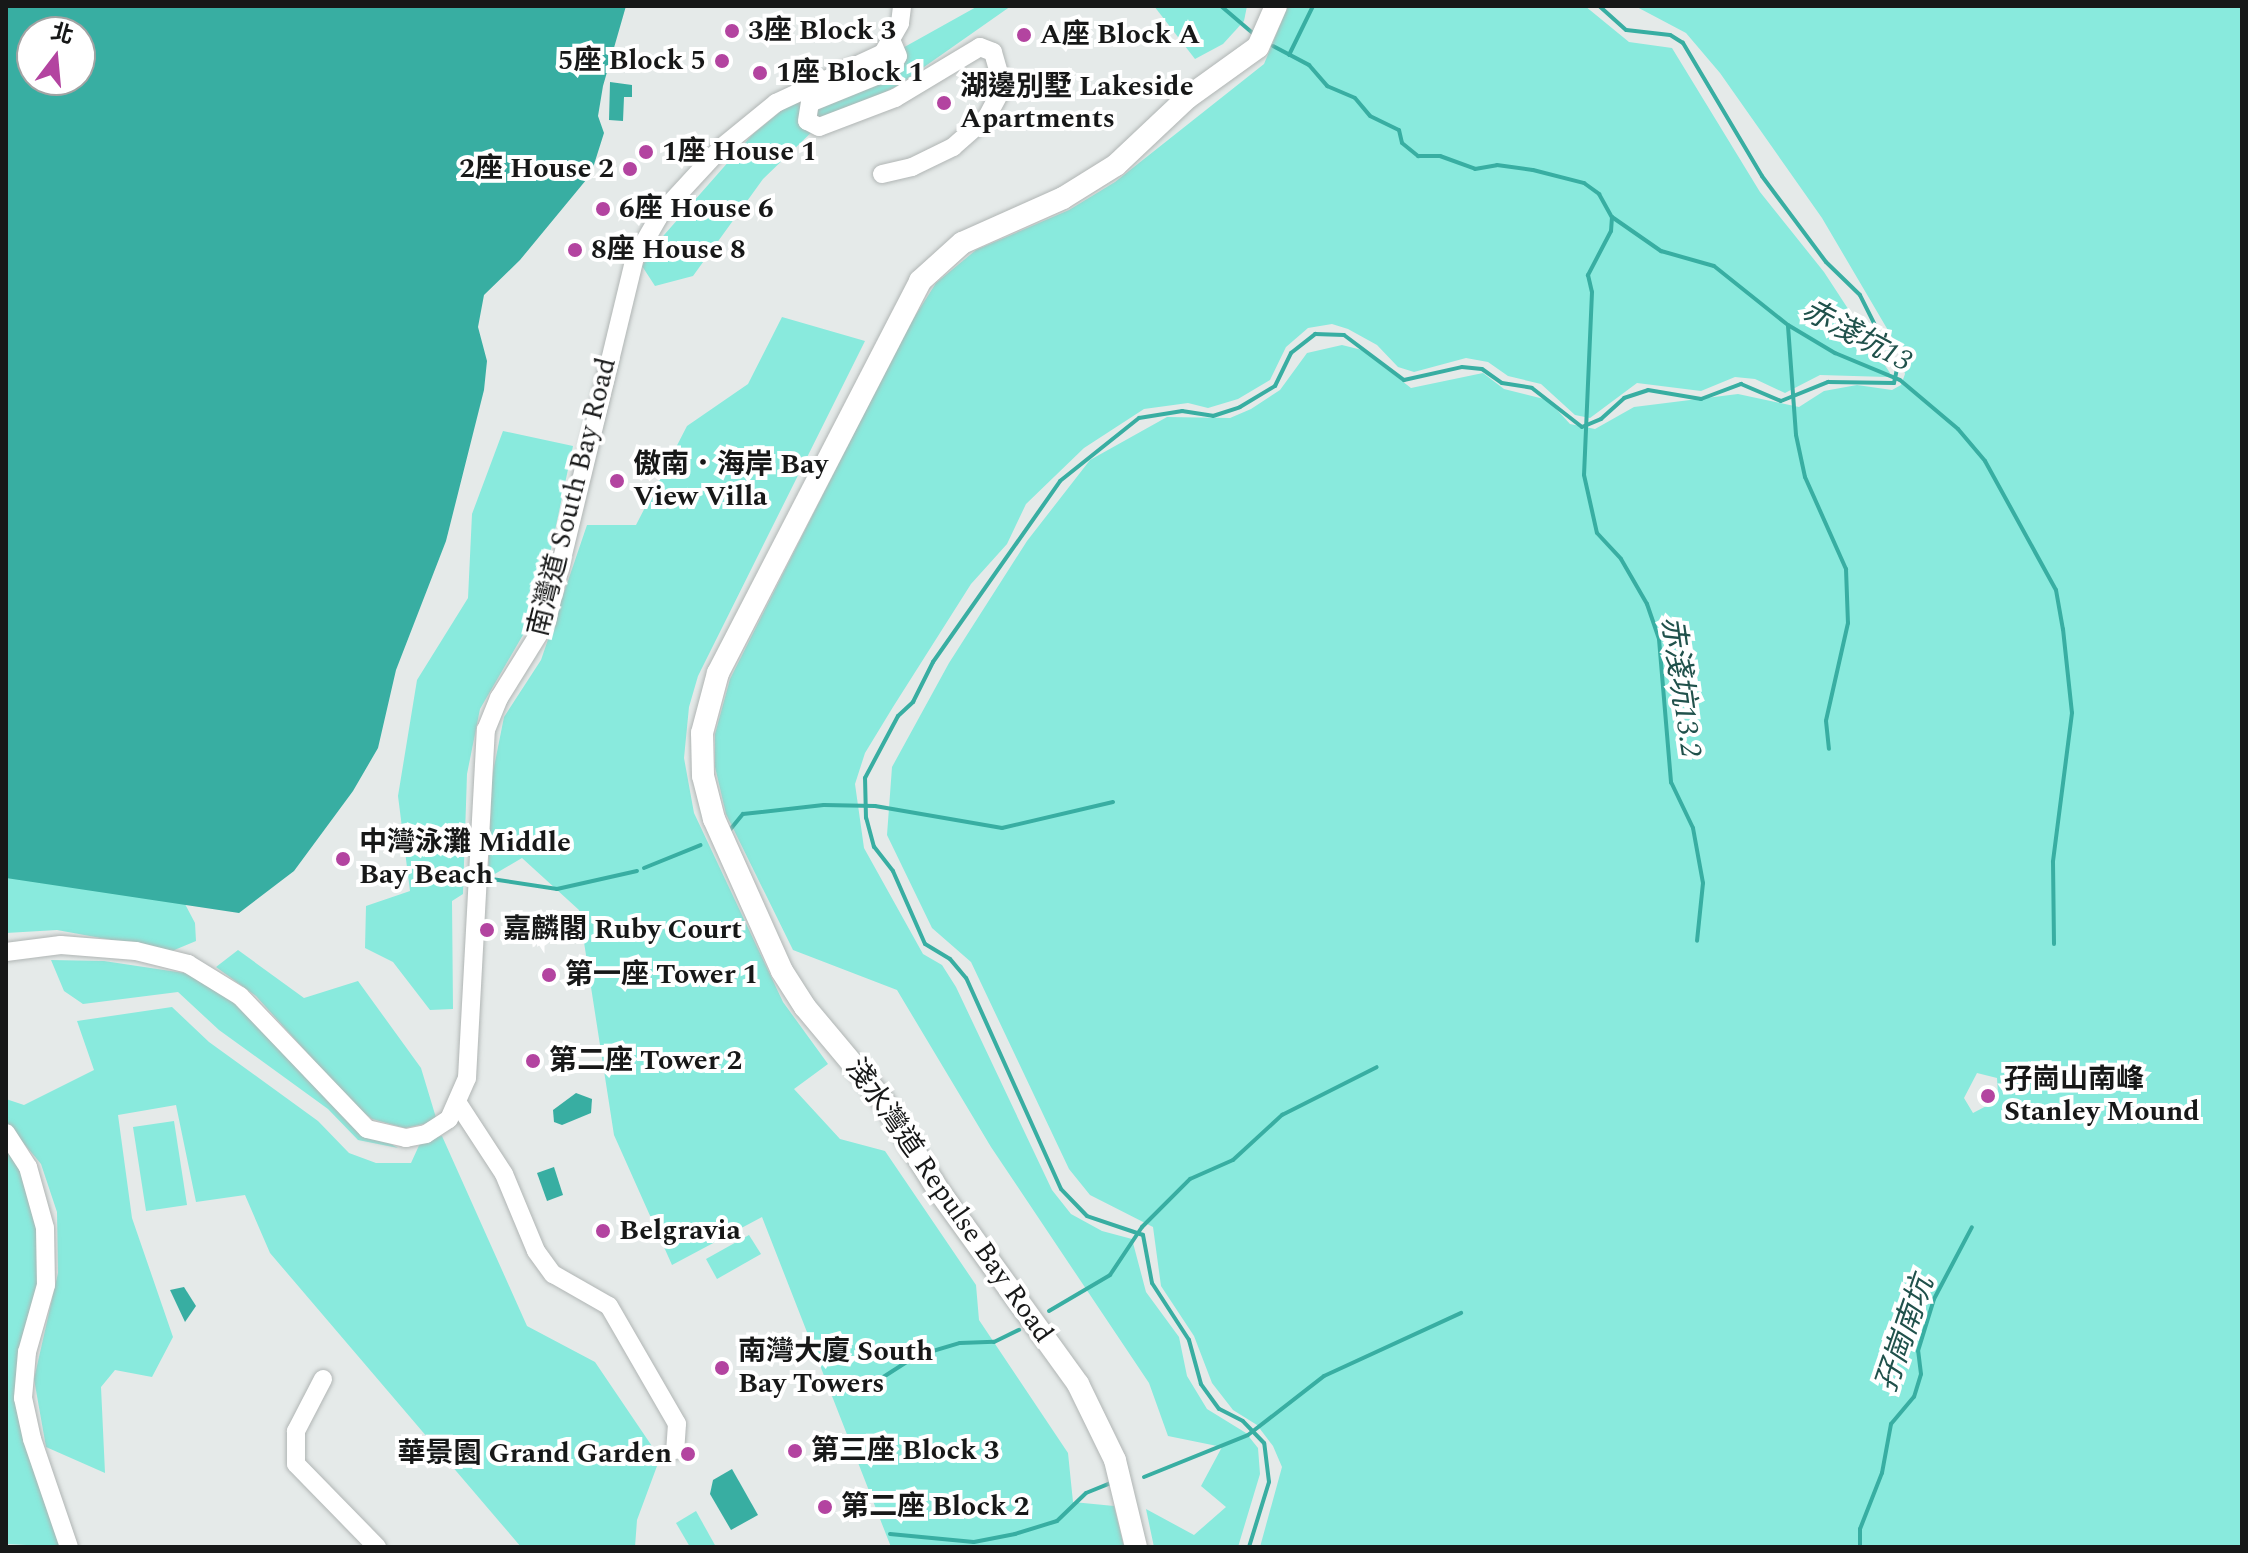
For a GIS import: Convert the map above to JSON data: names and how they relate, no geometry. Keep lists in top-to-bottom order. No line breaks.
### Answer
{"streets":{"main road":["淺水灣道 Repulse Bay Road"],"street":["南灣道 South Bay Road"]},"water":["赤淺坑13","赤淺坑13.2","孖崗南坑"],"places":["3座 Block 3","A座 Block A","5座 Block 5","1座 Block 1","湖邊別墅 Lakeside Apartments","1座 House 1","2座 House 2","6座 House 6","8座 House 8","傲南．海岸 Bay View Villa","中灣泳灘 Middle Bay Beach","嘉麟閣 Ruby Court","第一座 Tower 1","第二座 Tower 2","孖崗山南峰 Stanley Mound","Belgravia","南灣大廈 South Bay Towers","第三座 Block 3","華景園 Grand Garden","第二座 Block 2"],"north":"top"}
